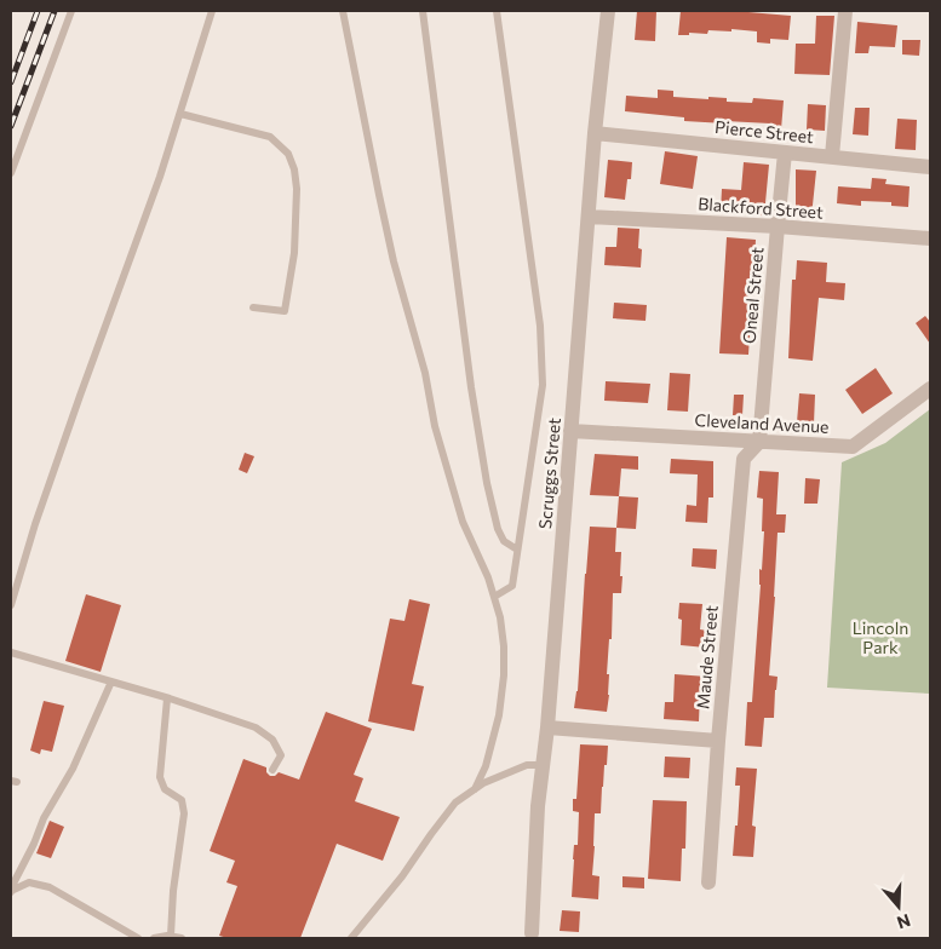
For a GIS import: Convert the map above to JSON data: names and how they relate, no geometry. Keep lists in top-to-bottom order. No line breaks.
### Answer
{"streets":{"street":["Pierce Street","Blackford Street","Oneal Street","Cleveland Avenue","Scruggs Street","Maude Street"]},"crossings":[["Pierce Street","Oneal Street"],["Pierce Street","Scruggs Street"],["Blackford Street","Oneal Street"],["Blackford Street","Scruggs Street"],["Oneal Street","Cleveland Avenue"],["Oneal Street","Maude Street"],["Cleveland Avenue","Scruggs Street"],["Cleveland Avenue","Maude Street"]],"parks":["Lincoln Park"],"north":"bottom"}
